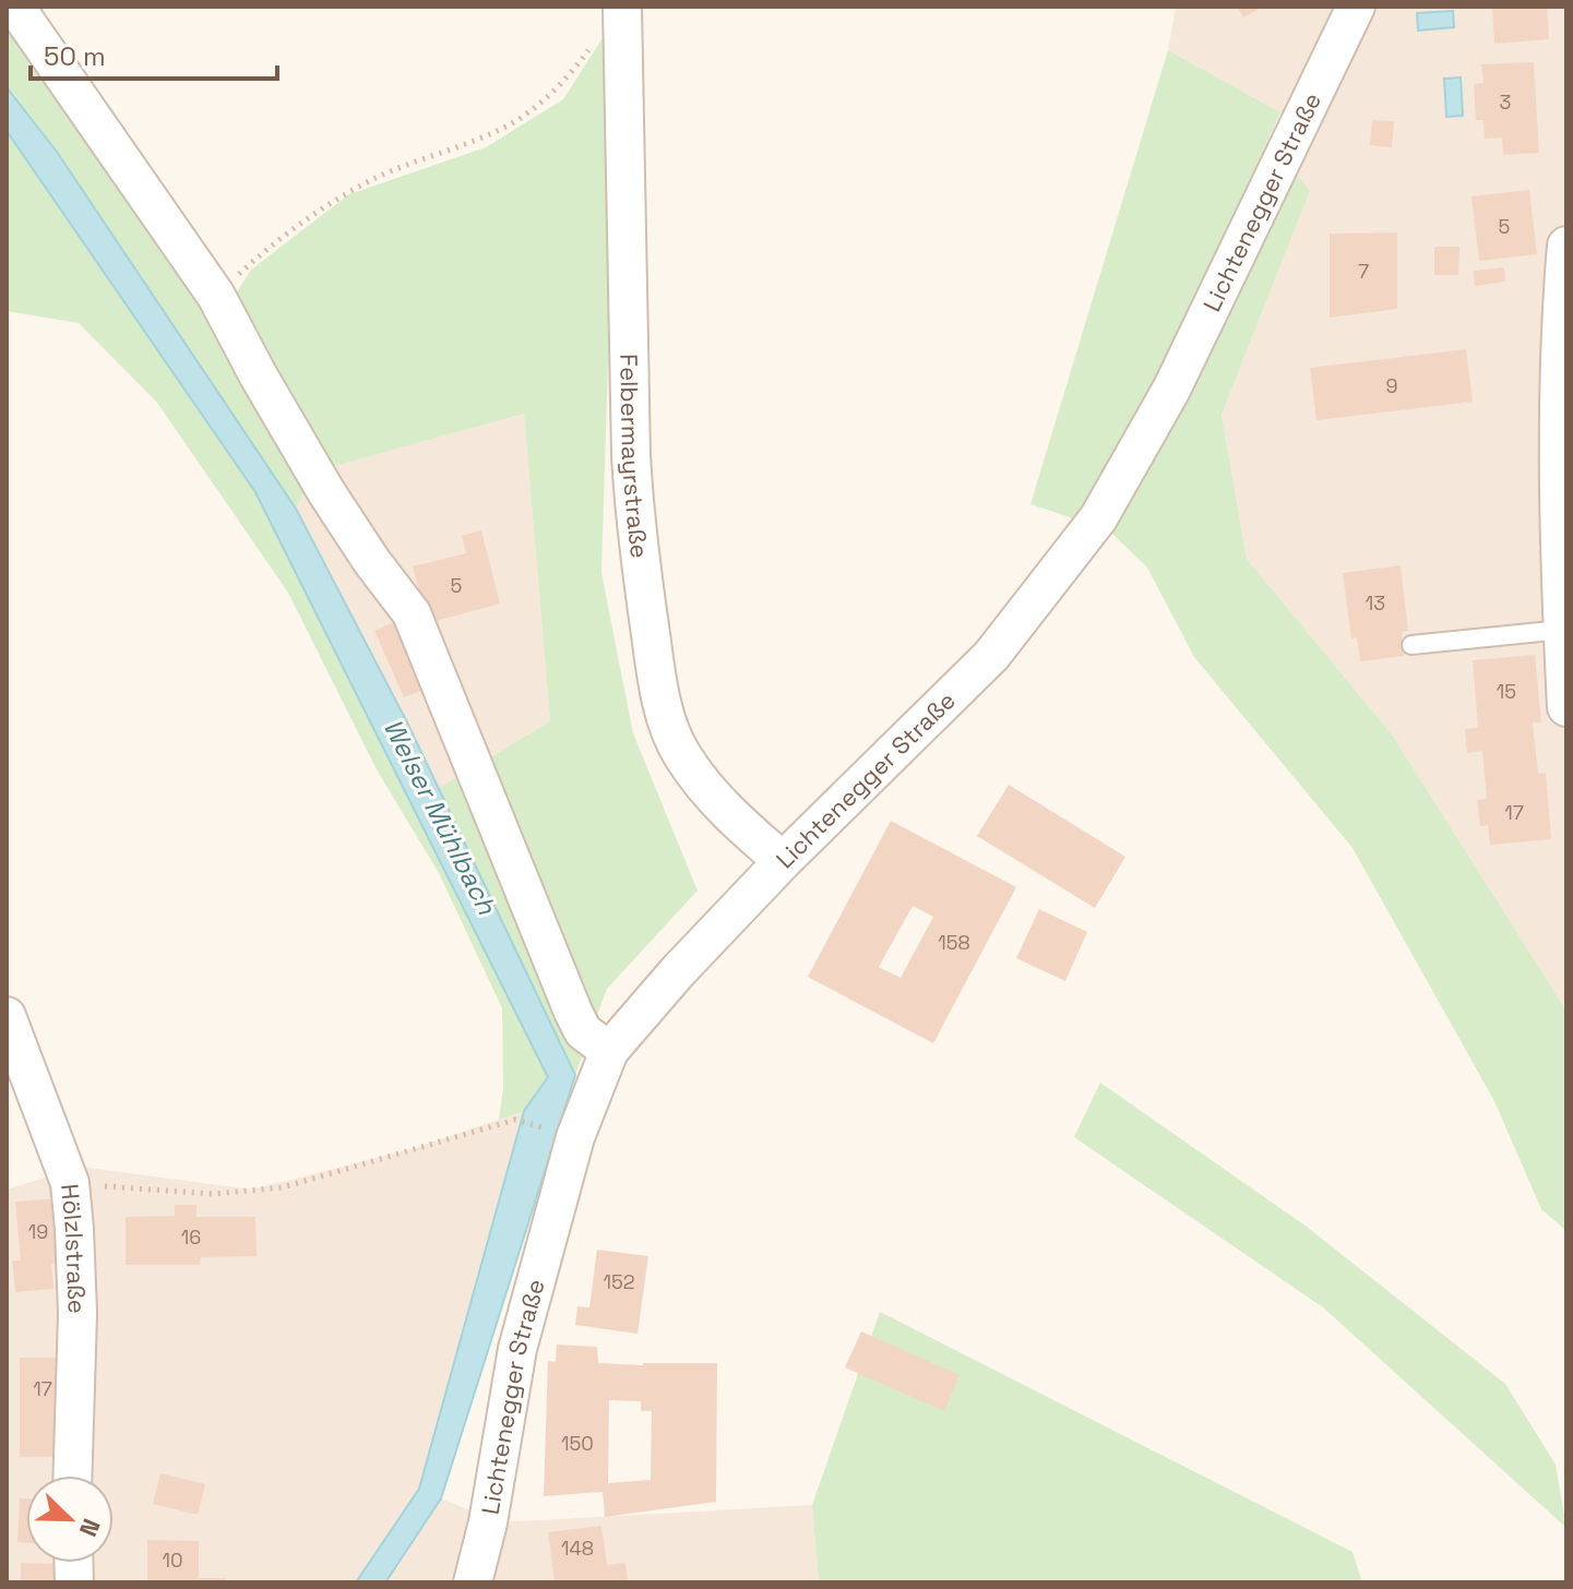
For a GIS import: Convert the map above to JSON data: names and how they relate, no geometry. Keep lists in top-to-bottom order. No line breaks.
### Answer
{"streets":{"street":["Lichtenegger Straße","Felbermayrstraße","Hölzlstraße"]},"crossings":[["Lichtenegger Straße","Felbermayrstraße"]],"water":["Welser Mühlbach"],"house_numbers":["3","5","7","9","5","13","15","17","158","19","16","152","17","150","148","10"],"scale_bar":"50 m","north":"bottom right"}
